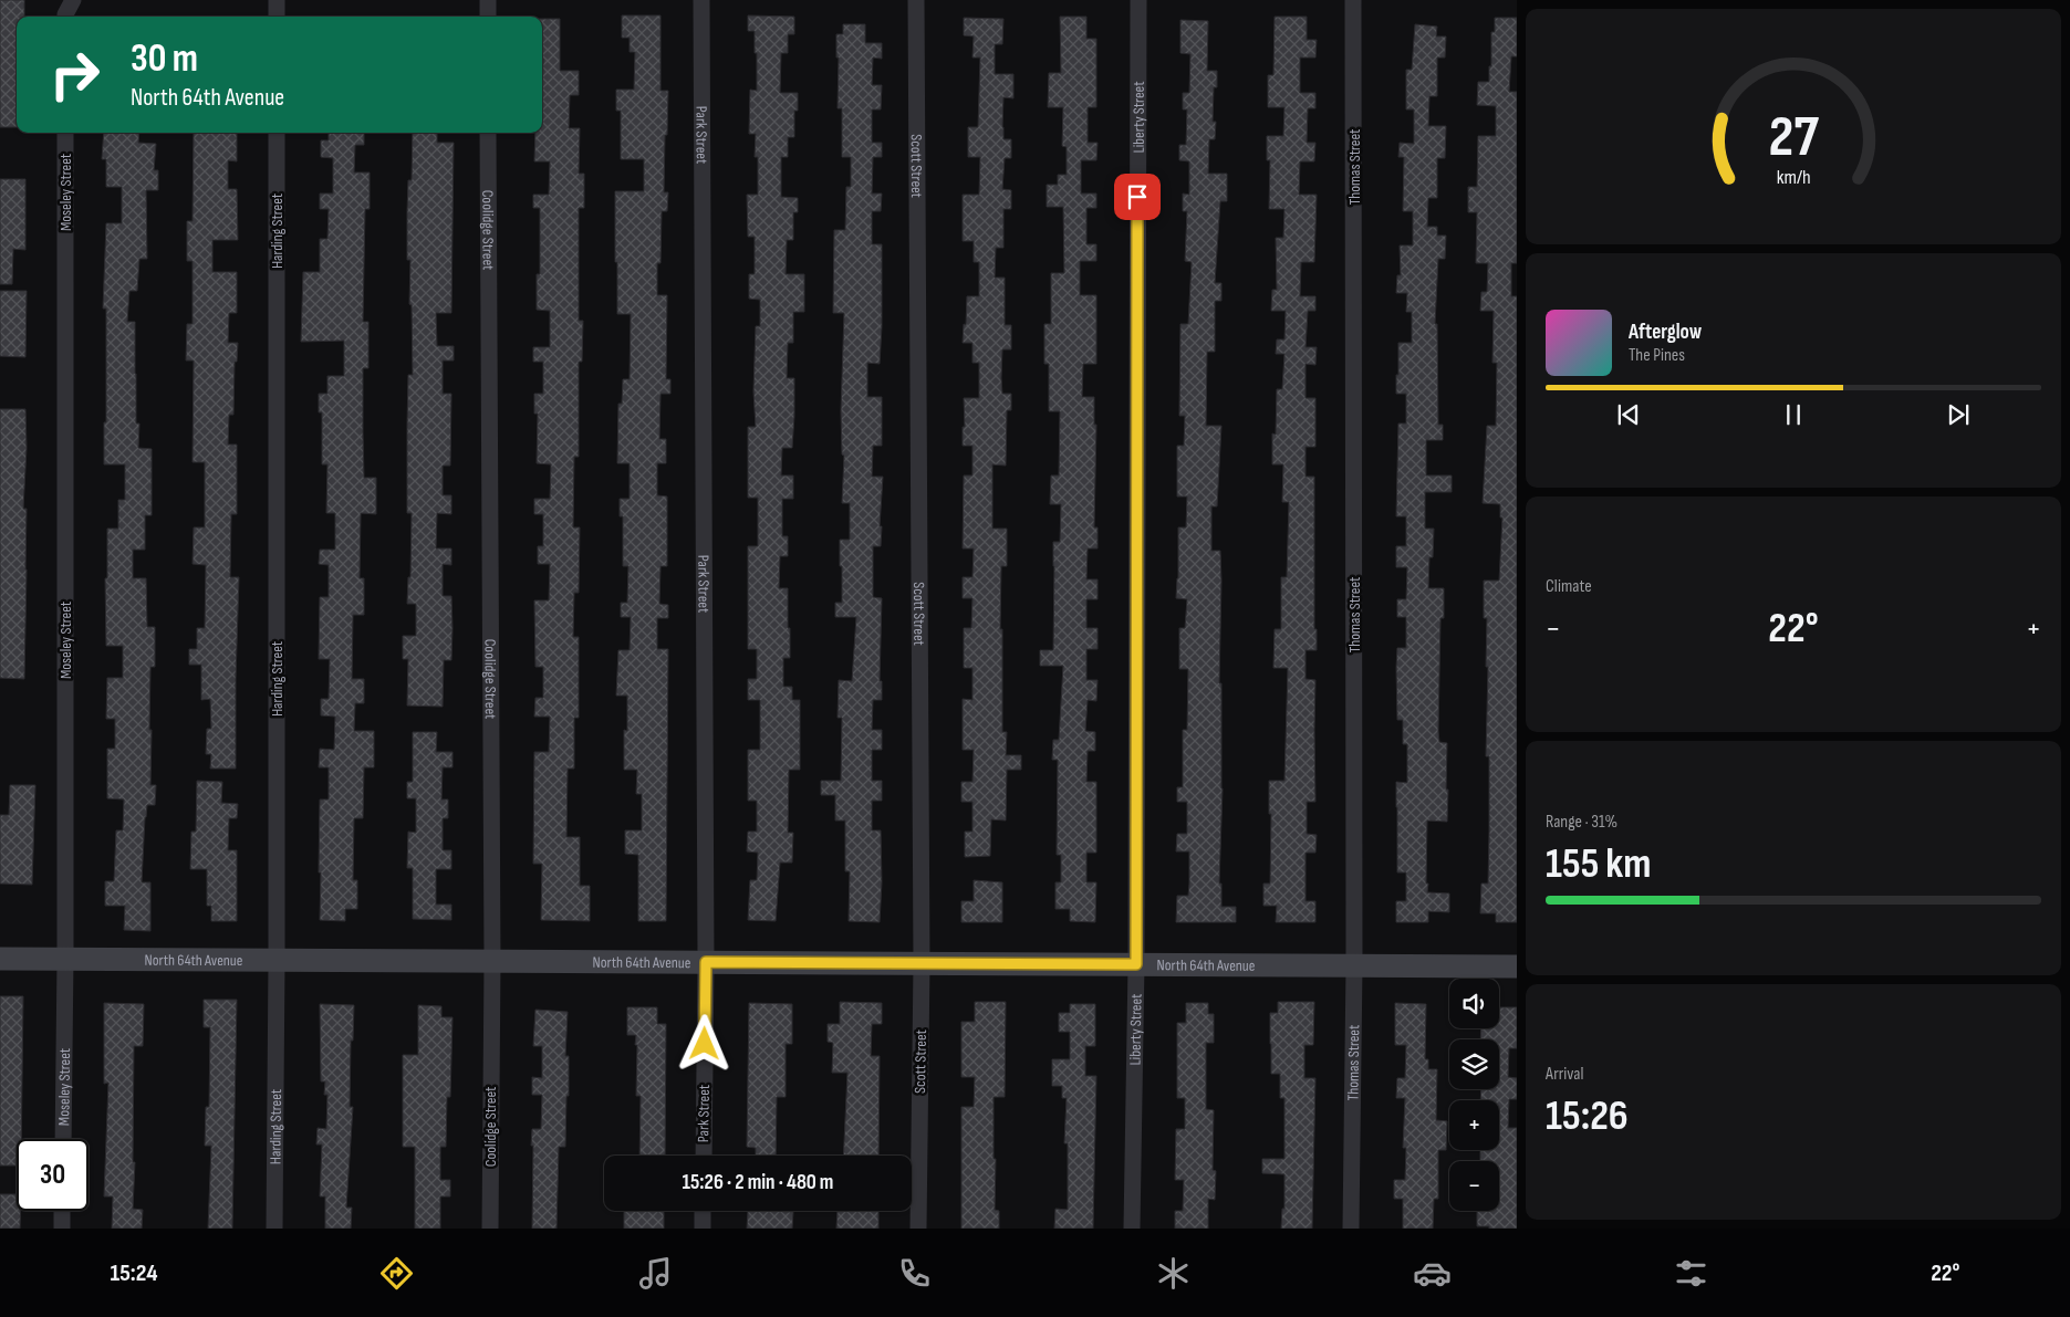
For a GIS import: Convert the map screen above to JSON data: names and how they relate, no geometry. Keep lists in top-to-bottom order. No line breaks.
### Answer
{"streets":{"street":["Liberty Street","Park Street","Scott Street","Thomas Street","Moseley Street","Harding Street","Coolidge Street","North 64th Avenue"]},"crossings":[["Liberty Street","North 64th Avenue"],["Park Street","North 64th Avenue"],["Scott Street","North 64th Avenue"],["Thomas Street","North 64th Avenue"],["Moseley Street","North 64th Avenue"],["Harding Street","North 64th Avenue"],["Coolidge Street","North 64th Avenue"]],"page":{"turn":["30 m","North 64th Avenue"],"song":["Afterglow","The Pines"],"tile":["Climate",["Range · 31%","155 km"],["Arrival","15:26"]],"heat":["−","22°","+"],"map_buttons":["+","−"],"limit":"30","trip":"15:26 · 2 min · 480 m","tabs":["15:24","22°"],"gauge":["27","km/h"]}}
